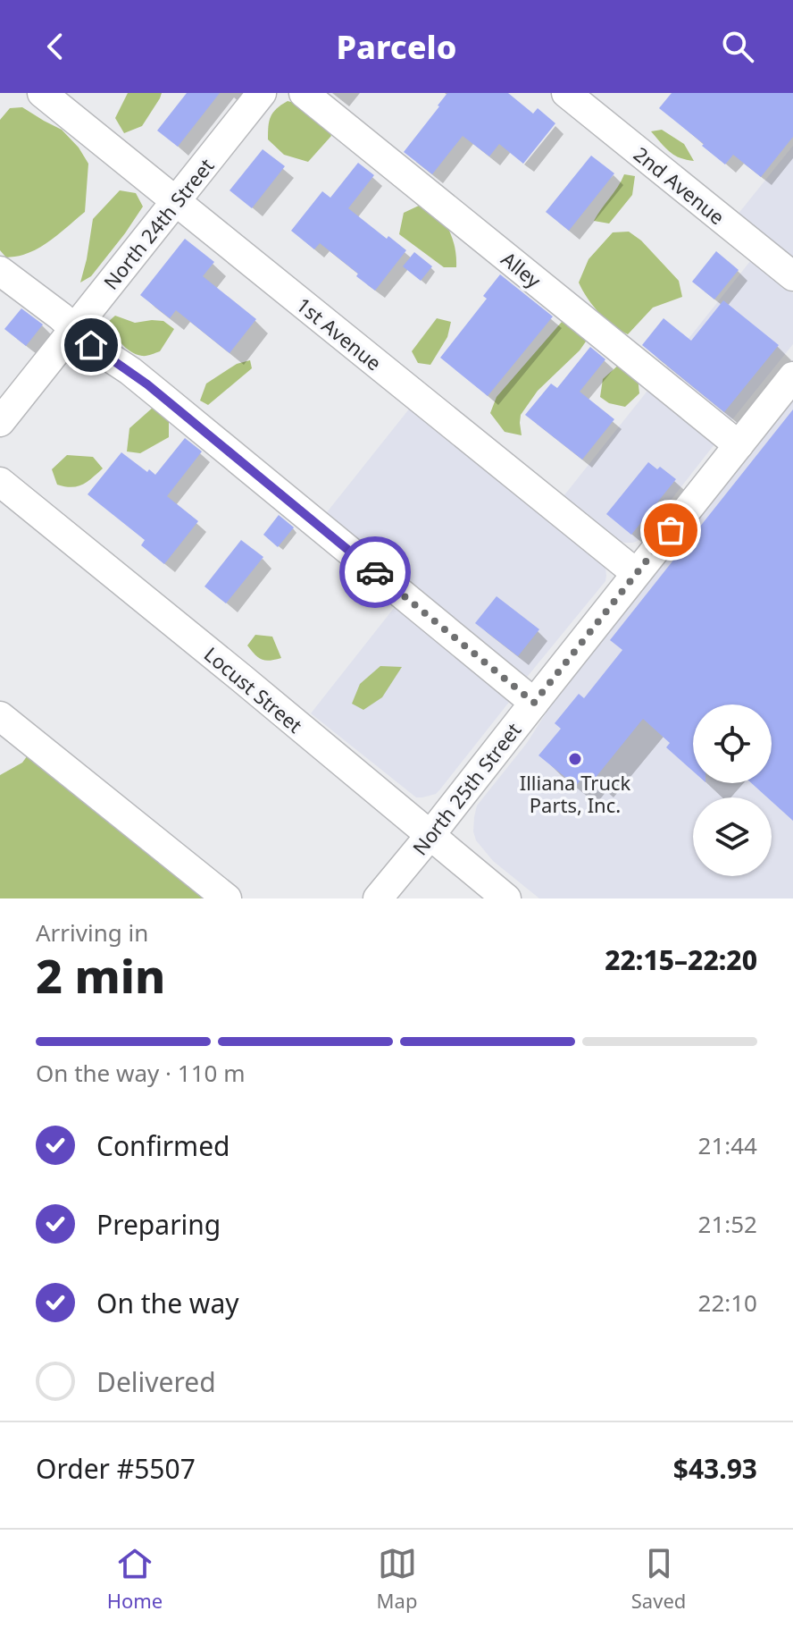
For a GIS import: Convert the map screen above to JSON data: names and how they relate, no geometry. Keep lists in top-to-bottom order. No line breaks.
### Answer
{"streets":{"street":["2nd Avenue","North 24th Street","Alley","1st Avenue","Locust Street","North 25th Street"]},"crossings":[["North 24th Street","1st Avenue"],["Alley","North 25th Street"],["1st Avenue","North 25th Street"],["Locust Street","North 25th Street"]],"places":["Illiana Truck Parts, Inc."],"page":{"header":"Parcelo","heading":["2 min","Arriving in","22:15–22:20"],"panel":["Order #5507","$43.93"],"bar":"On the way · 110 m","list":[["Confirmed","21:44"],["Preparing","21:52"],["On the way","22:10"],"Delivered"],"tabs":["Home","Map","Saved"]}}
